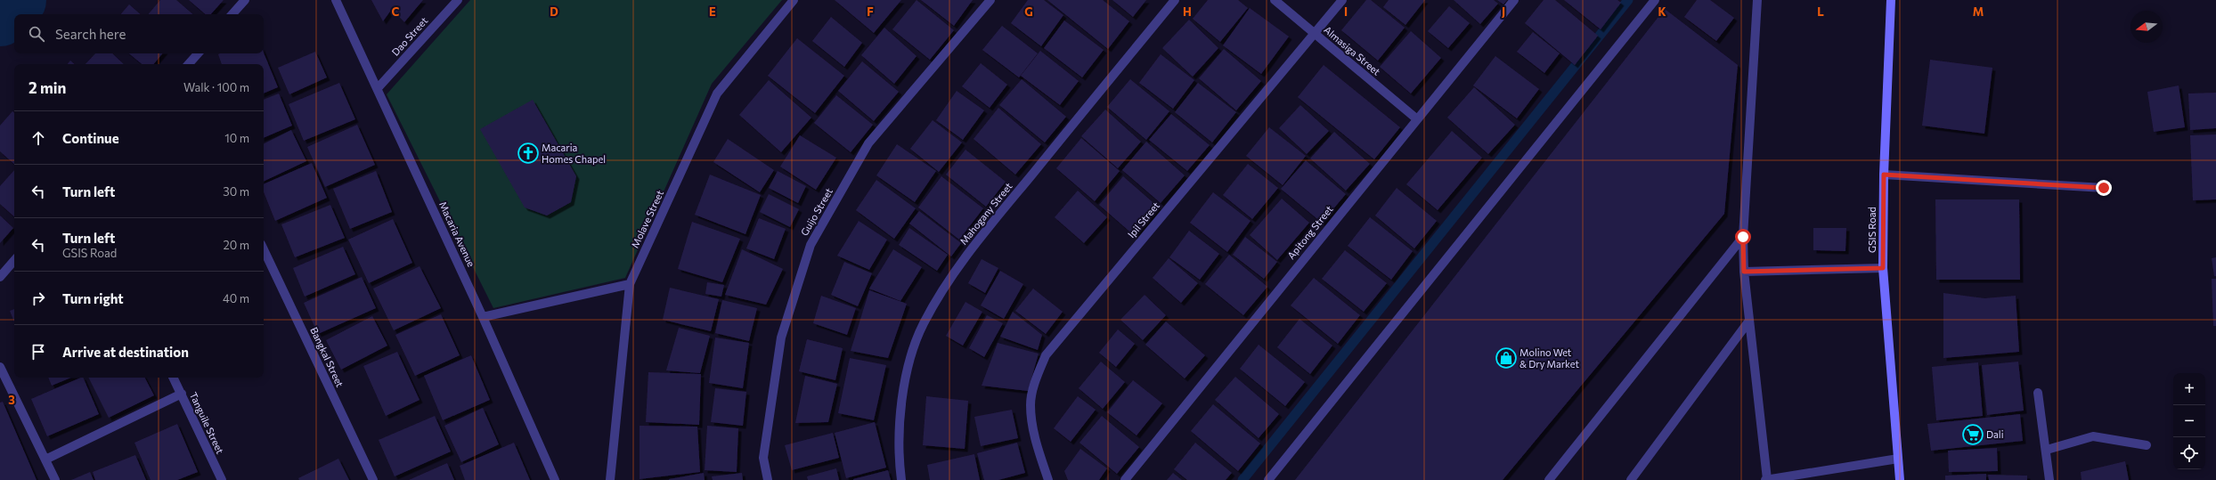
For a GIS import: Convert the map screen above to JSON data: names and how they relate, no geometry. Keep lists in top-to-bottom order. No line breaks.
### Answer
{"streets":{"main road":["GSIS Road"],"street":["Dao Street","Almasiga Street","Guijo Street","Mahogany Street","Molave Street","Ipil Street","Apitong Street","Macaria Avenue","Bangkal Street","Tanguile Street"]},"crossings":[["Dao Street","Macaria Avenue"],["Almasiga Street","Ipil Street"],["Almasiga Street","Apitong Street"]],"places":{"church":["Macaria Homes Chapel"],"shop":["Molino Wet & Dry Market"],"supermarket":["Dali"]},"north":"left","page":{"search":"Search here","heading":["2 min","Walk · 100 m"],"list":[["Continue","10 m"],["Turn left","30 m"],["Turn left","GSIS Road","20 m"],["Turn right","40 m"],"Arrive at destination"],"map_buttons":["+","−"]},"grid":{"columns":["C","D","E","F","G","H","I","J","K","L","M"],"rows":["3"]}}
